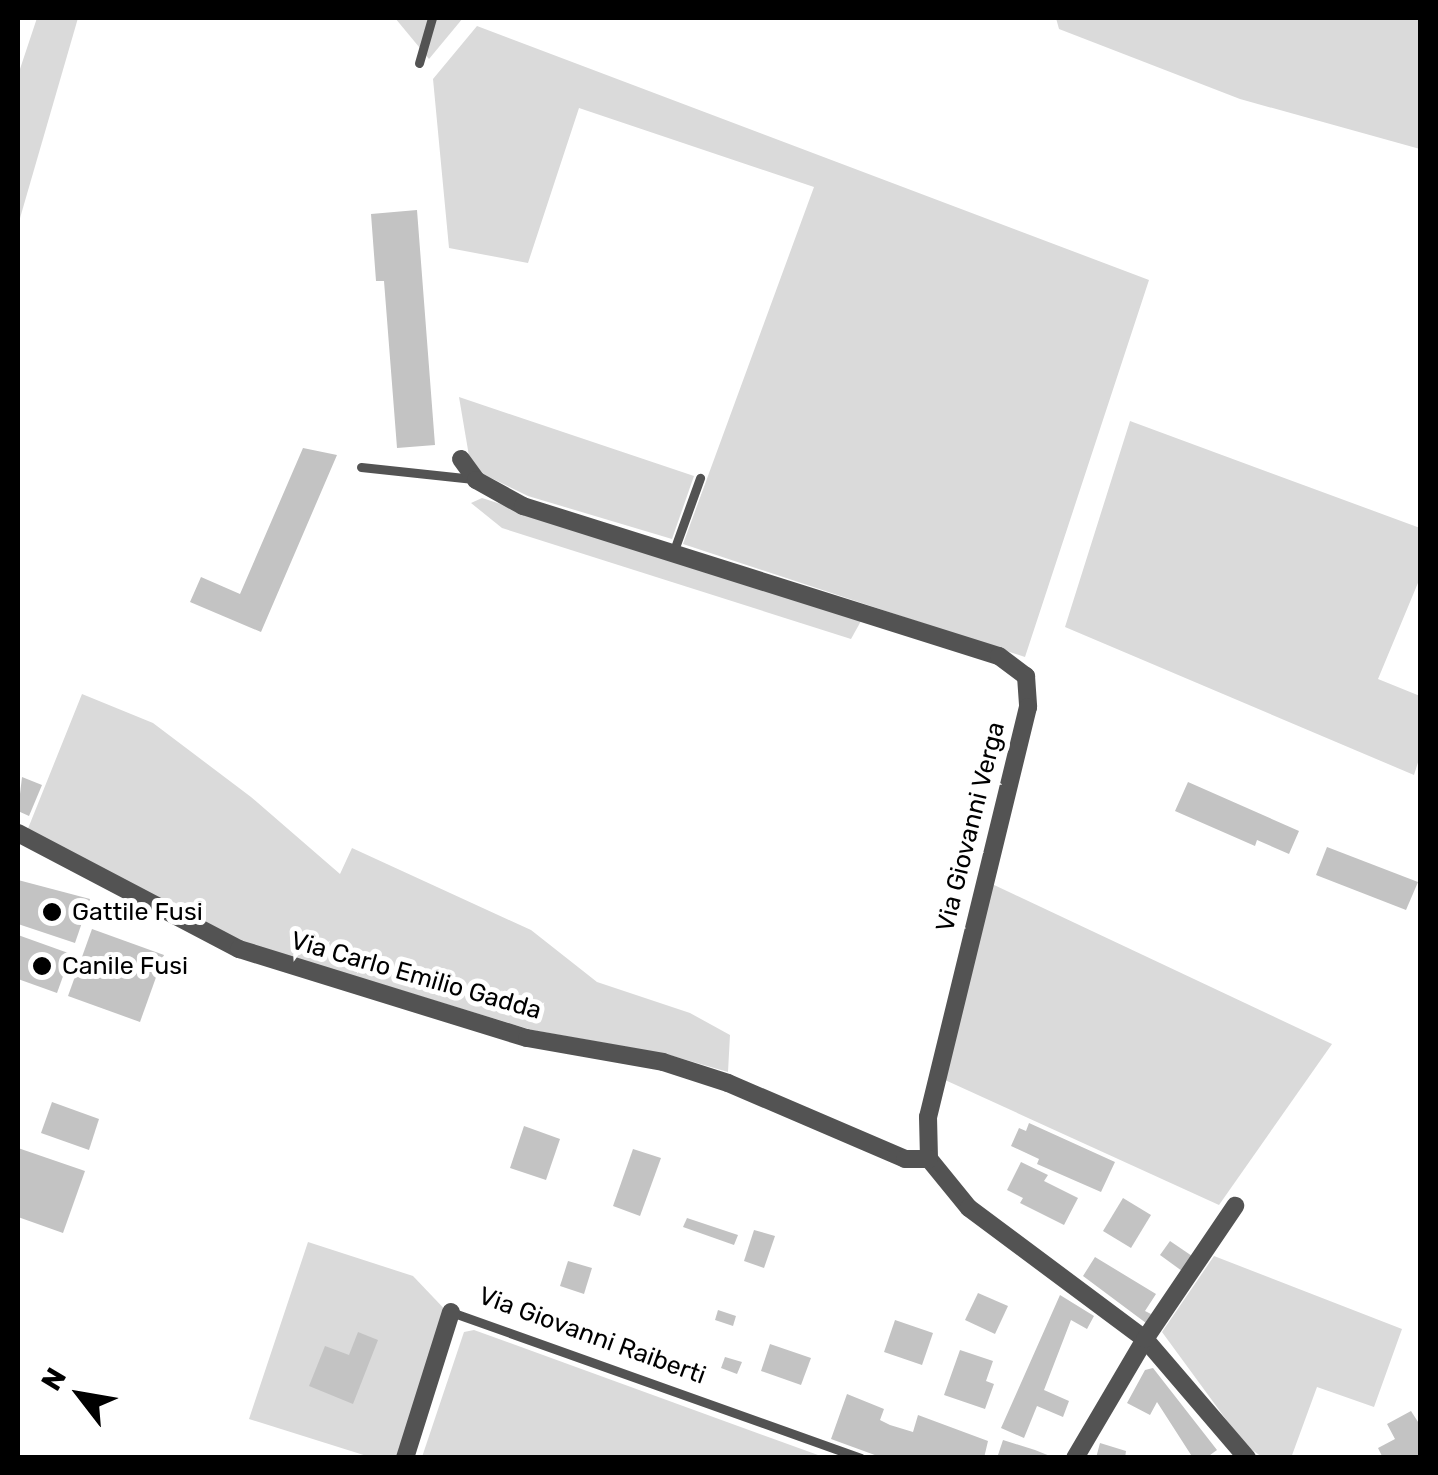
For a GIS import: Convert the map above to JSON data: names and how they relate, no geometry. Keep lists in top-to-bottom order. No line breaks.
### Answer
{"streets":{"street":["Via Giovanni Verga","Via Carlo Emilio Gadda","Via Giovanni Raiberti"]},"crossings":[["Via Giovanni Verga","Via Carlo Emilio Gadda"]],"places":["Gattile Fusi","Canile Fusi"],"north":"top left"}
